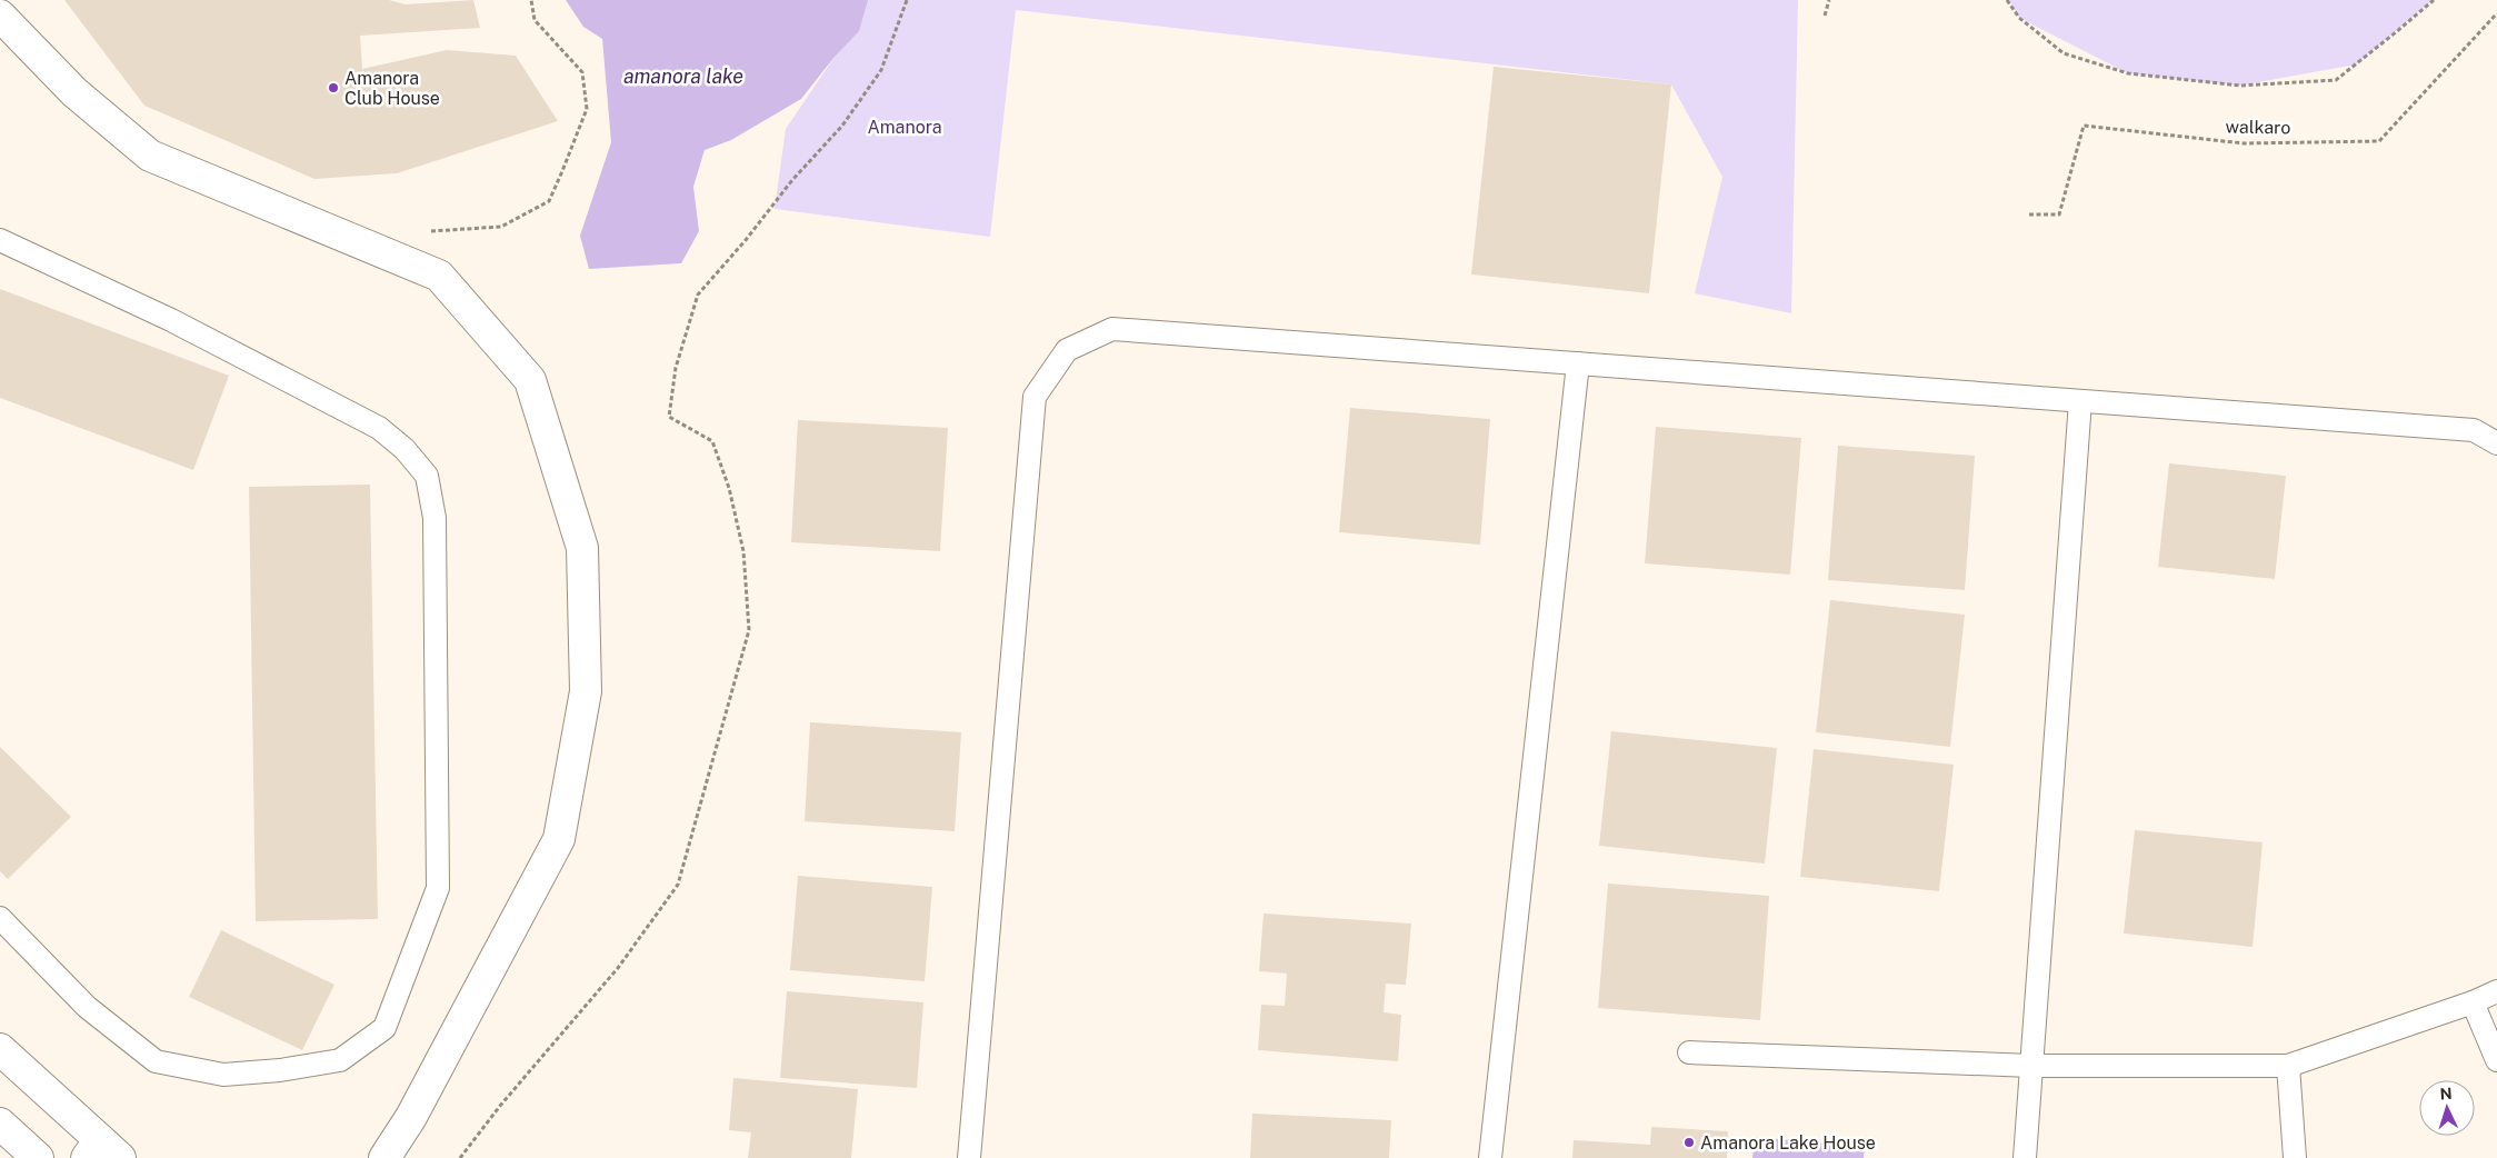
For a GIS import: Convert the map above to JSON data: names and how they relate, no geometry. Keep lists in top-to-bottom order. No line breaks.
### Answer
{"streets":{"path":["walkaro"]},"water":["amanora lake"],"parks":["Amanora"],"places":["Amanora Club House","Amanora Lake House"],"north":"top"}
